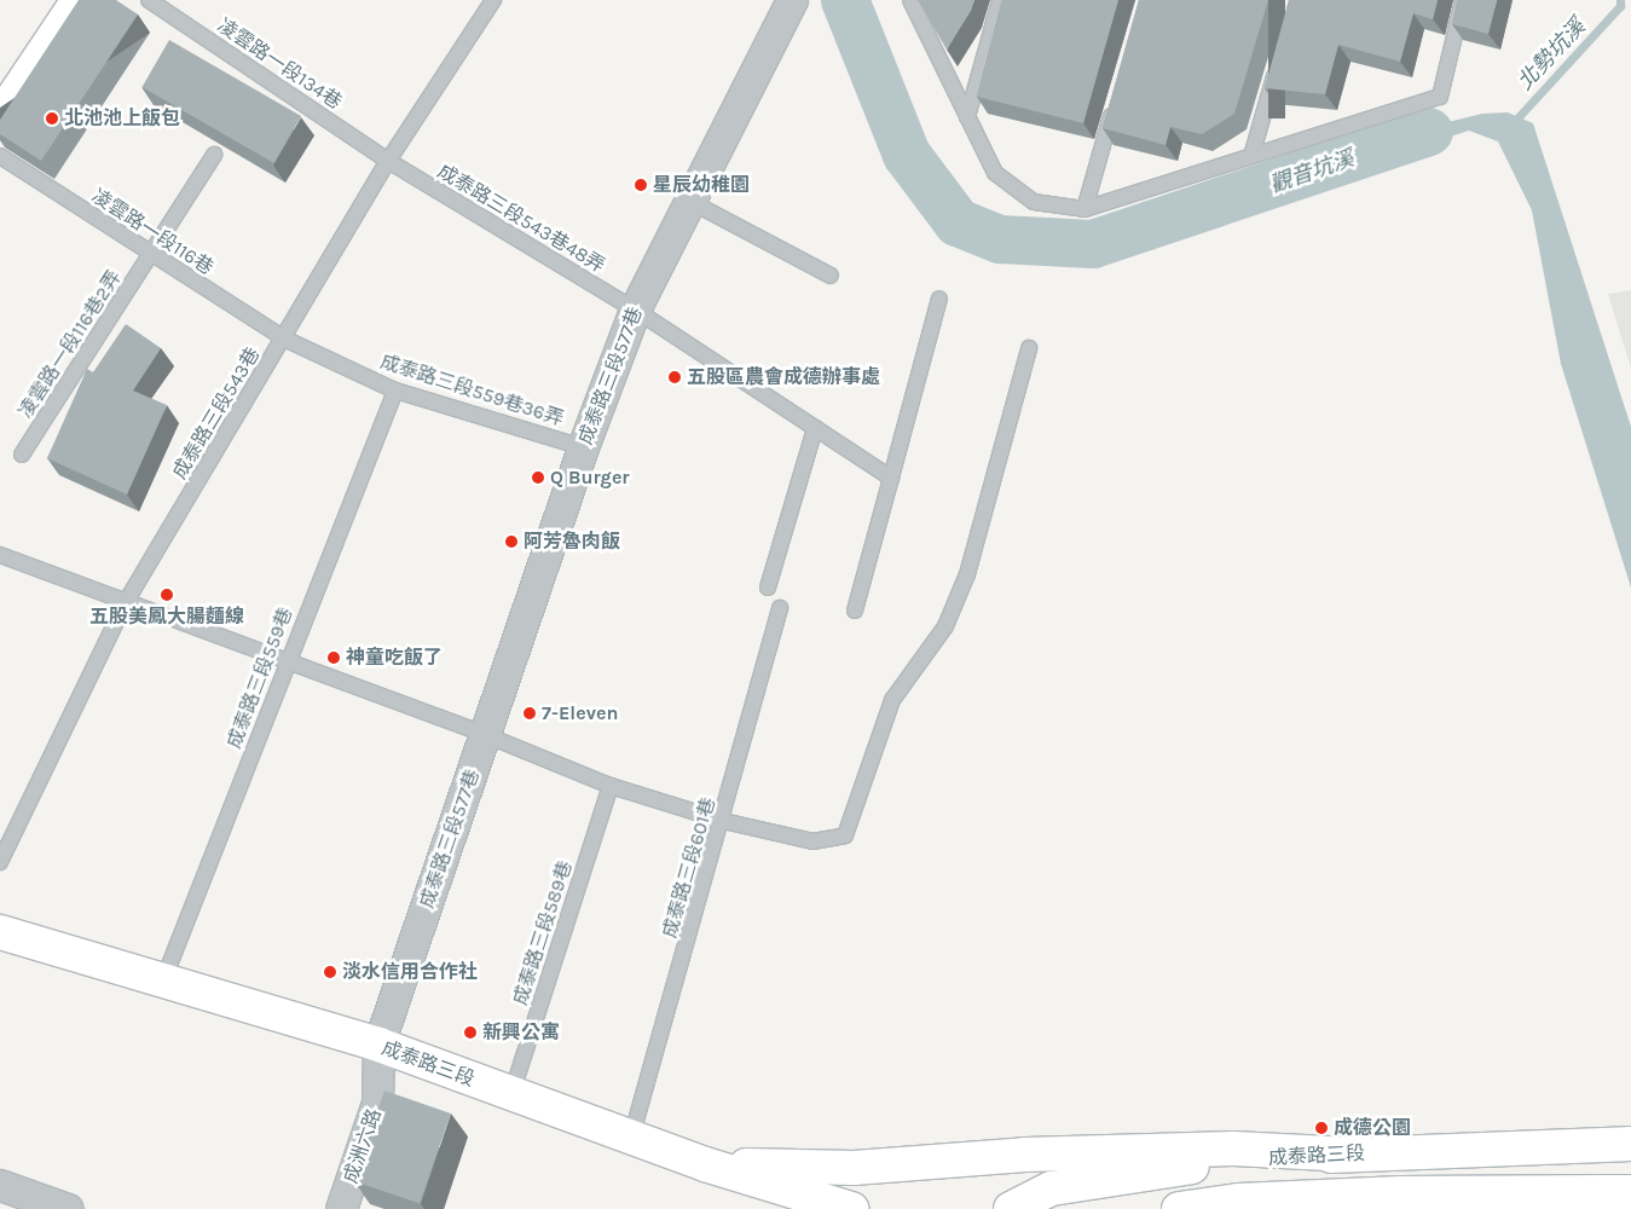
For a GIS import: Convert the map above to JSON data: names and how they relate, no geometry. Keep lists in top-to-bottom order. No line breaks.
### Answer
{"streets":{"main road":["成泰路三段"],"street":["成泰路三段577巷","成洲六路"],"lane":["凌雲路一段134巷","成泰路三段543巷48弄","凌雲路一段116巷","凌雲路一段116巷2弄","成泰路三段559巷36弄","成泰路三段543巷","成泰路三段559巷","成泰路三段601巷","成泰路三段589巷"]},"crossings":[["凌雲路一段134巷","成泰路三段543巷48弄"],["凌雲路一段134巷","成泰路三段543巷"],["成泰路三段543巷48弄","成泰路三段577巷"],["成泰路三段543巷48弄","成泰路三段543巷"],["凌雲路一段116巷","凌雲路一段116巷2弄"],["凌雲路一段116巷","成泰路三段559巷36弄"],["凌雲路一段116巷","成泰路三段543巷"],["成泰路三段577巷","成泰路三段559巷36弄"],["成泰路三段577巷","成泰路三段"],["成泰路三段577巷","成洲六路"],["成泰路三段559巷36弄","成泰路三段543巷"],["成泰路三段559巷36弄","成泰路三段559巷"],["成泰路三段559巷","成泰路三段"],["成泰路三段601巷","成泰路三段"],["成泰路三段589巷","成泰路三段"],["成泰路三段","成洲六路"]],"water":["北勢坑溪","觀音坑溪"],"places":["北池池上飯包","星辰幼稚園","五股區農會成德辦事處","Q Burger","阿芳魯肉飯","五股美鳳大腸麵線","神童吃飯了","7-Eleven","淡水信用合作社","新興公寓","成德公園"]}
